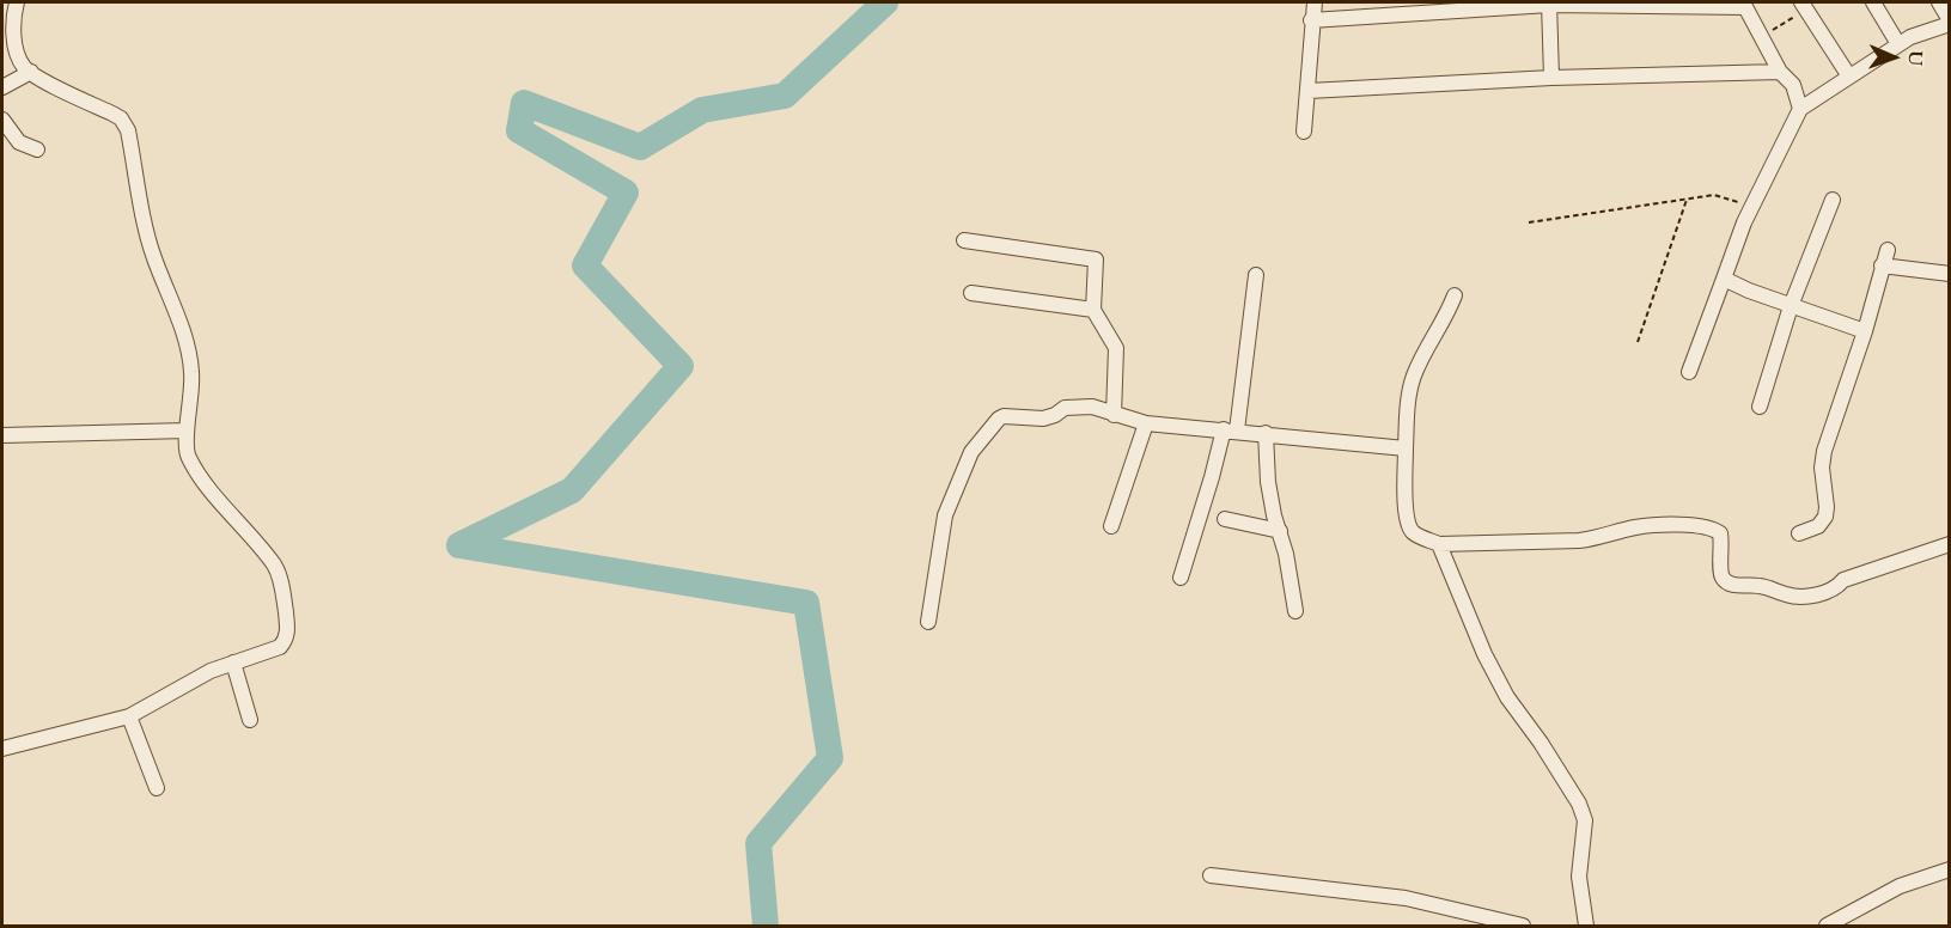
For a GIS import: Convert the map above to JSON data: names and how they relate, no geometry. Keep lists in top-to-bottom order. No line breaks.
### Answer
{"north":"right"}
